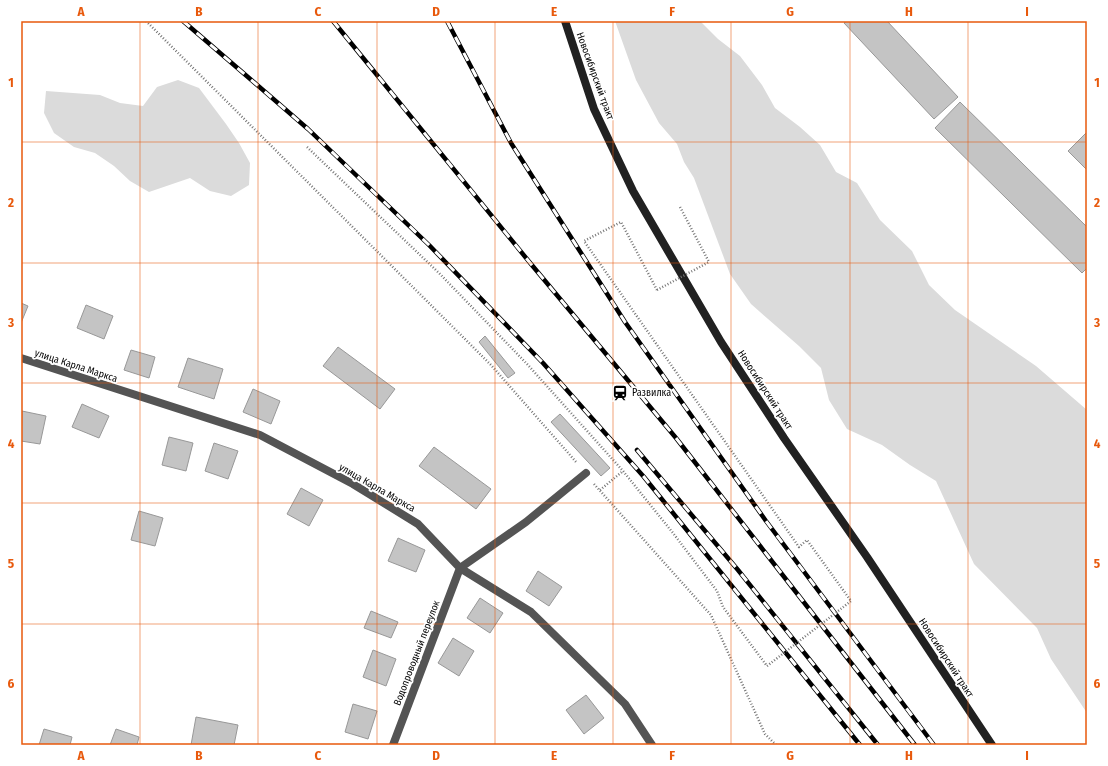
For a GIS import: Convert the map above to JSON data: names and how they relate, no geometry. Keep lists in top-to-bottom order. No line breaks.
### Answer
{"streets":{"main road":["Новосибирский тракт"],"street":["улица Карла Маркса","Водопроводный переулок"]},"crossings":[["улица Карла Маркса","Водопроводный переулок"]],"places":{"station":["Развилка"]},"grid":{"columns":["A","B","C","D","E","F","G","H","I"],"rows":["1","2","3","4","5","6"]}}
